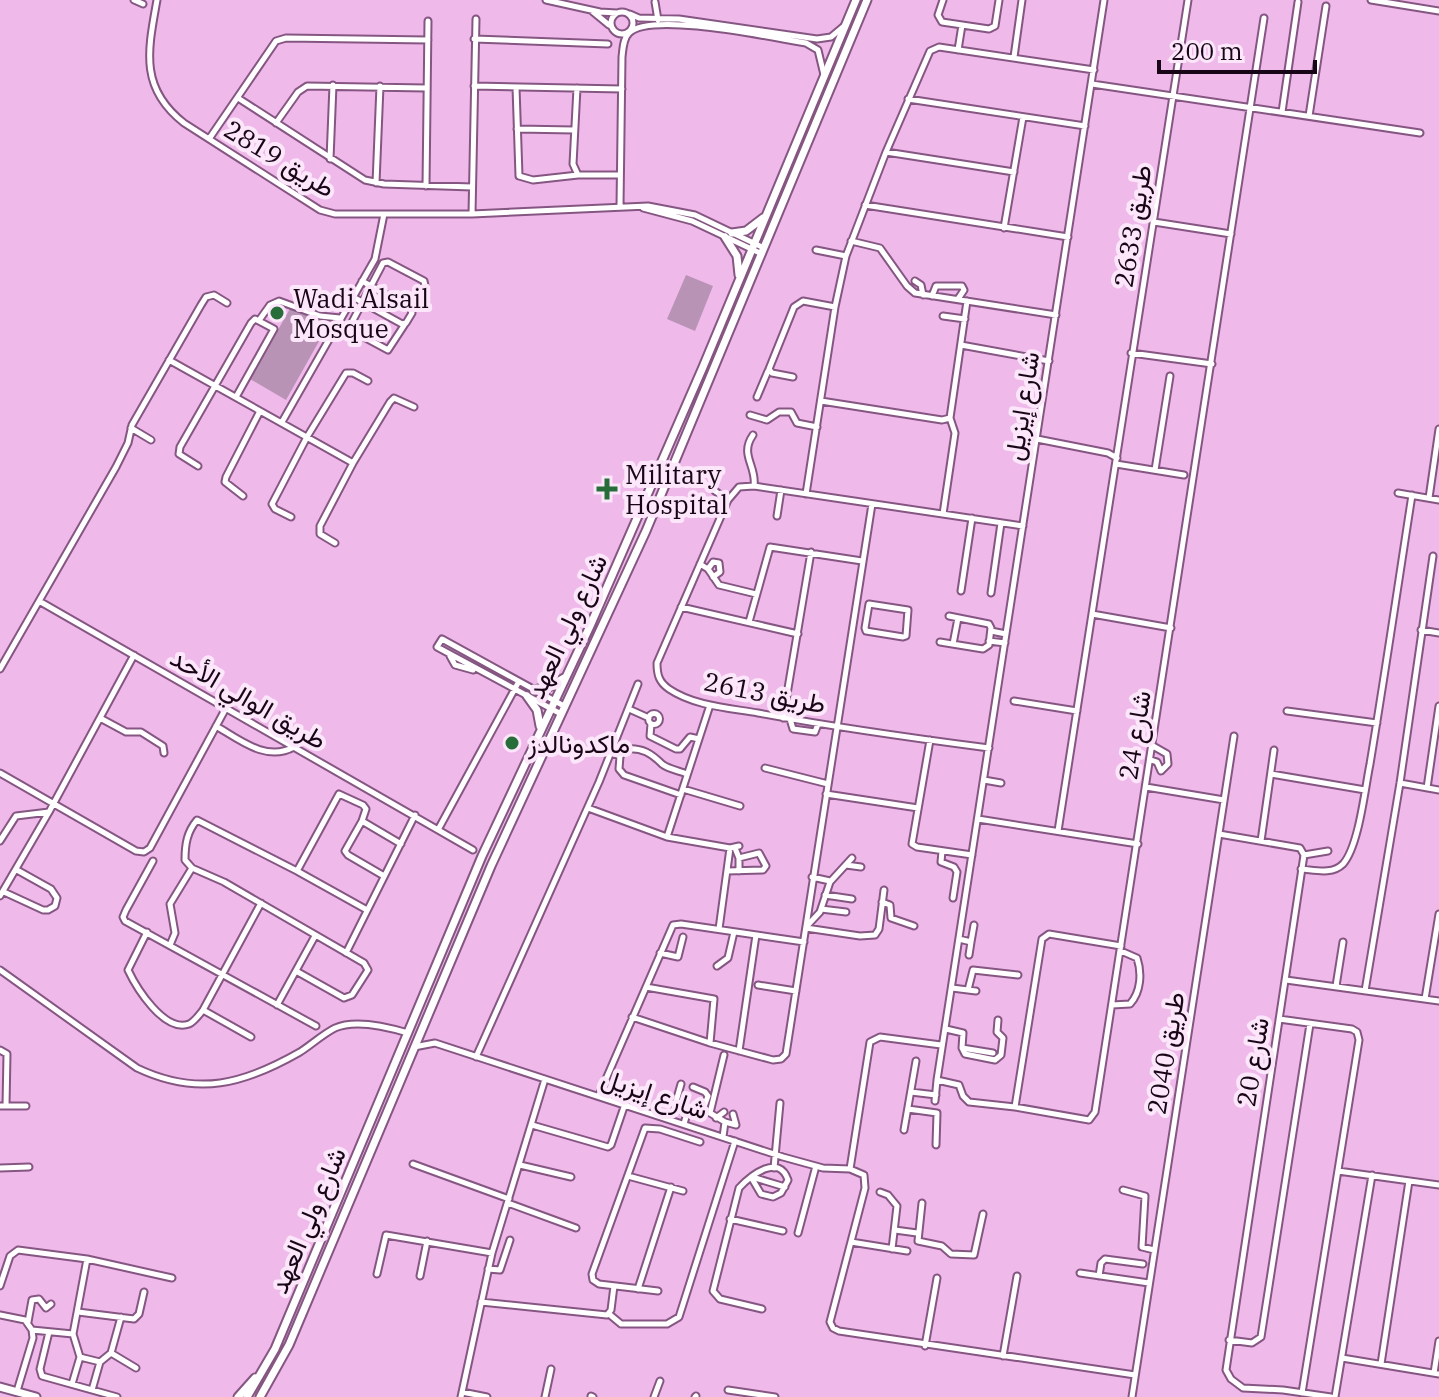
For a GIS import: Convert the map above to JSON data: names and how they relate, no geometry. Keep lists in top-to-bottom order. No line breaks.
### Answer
{"streets":{"main road":["شارع ولي العهد"],"street":["طريق 2819","طريق 2633","شارع إيزيل","طريق 2613","طريق الوالي الأحد","شارع 24","طريق 2040","شارع 20"]},"crossings":[["طريق 2819","شارع ولي العهد"],["شارع إيزيل","طريق 2613"]],"places":{"other":["Wadi Alsail Mosque","ماكدونالدز"],"health":["Military Hospital"]},"scale_bar":"200 m"}
